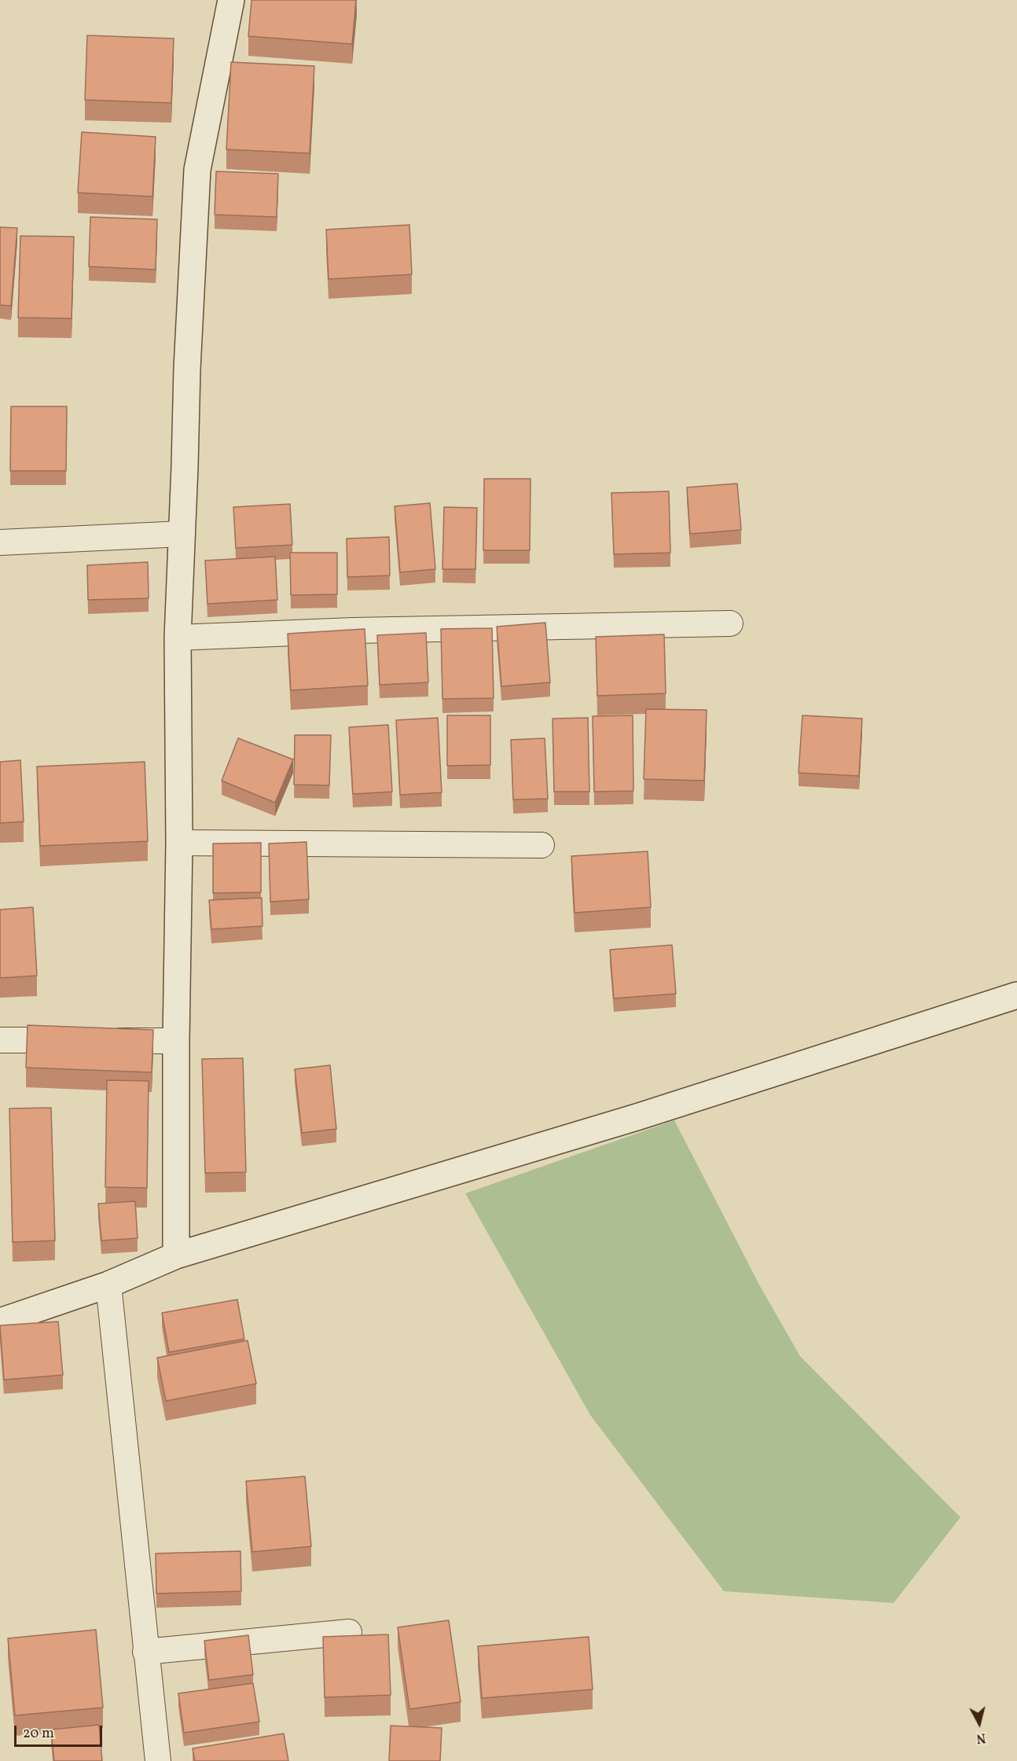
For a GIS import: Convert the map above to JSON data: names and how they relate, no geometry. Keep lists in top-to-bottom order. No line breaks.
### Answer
{"scale_bar":"20 m","north":"bottom"}
